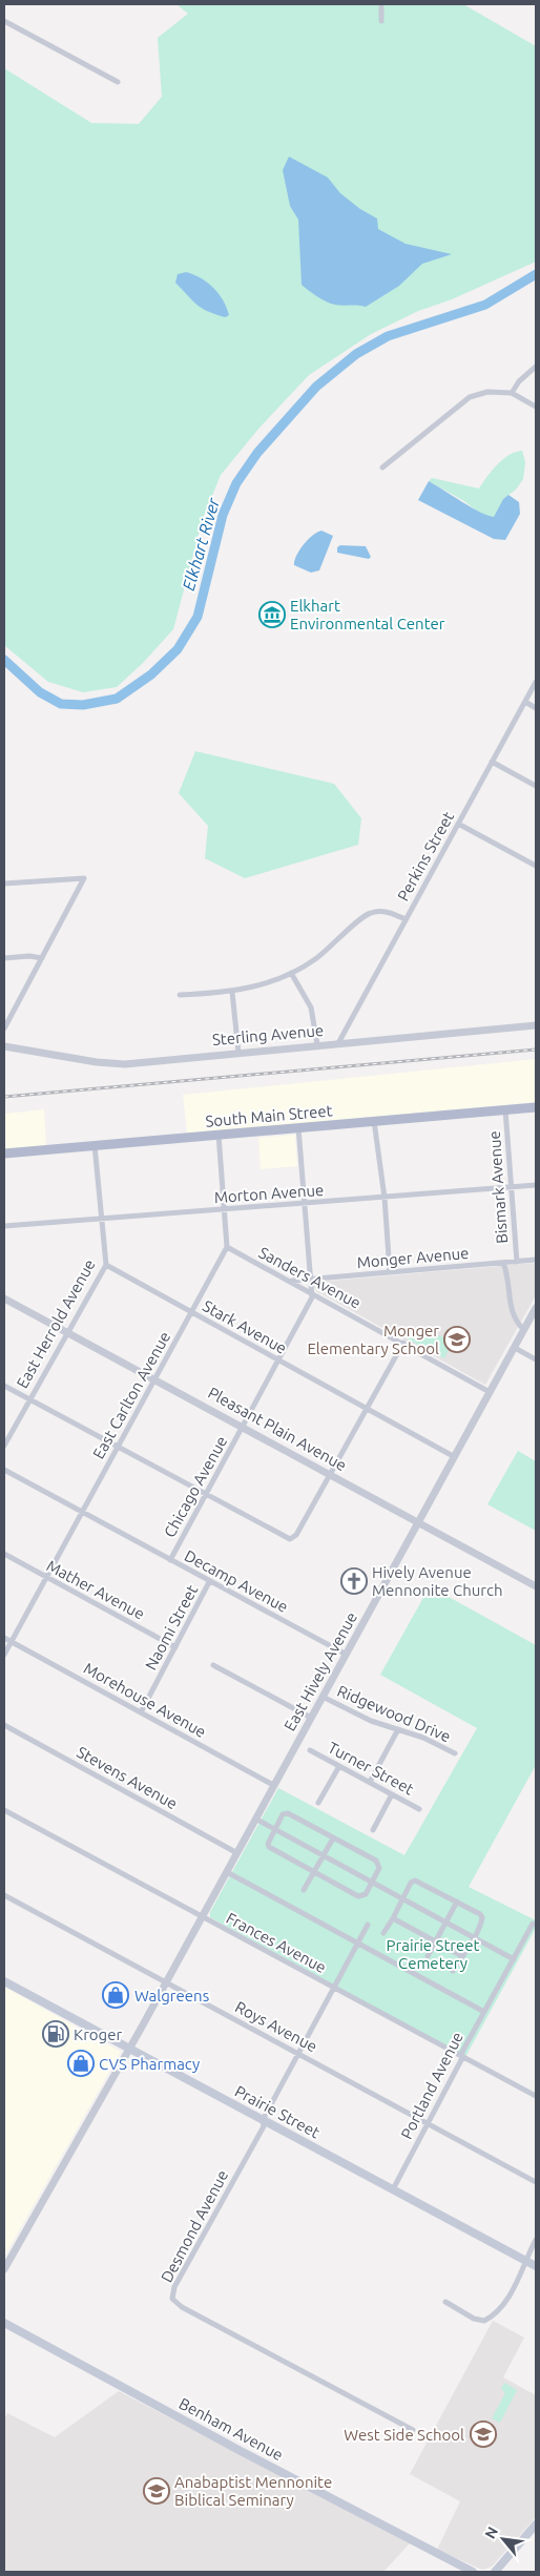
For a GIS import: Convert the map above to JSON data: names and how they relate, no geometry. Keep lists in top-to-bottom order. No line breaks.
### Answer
{"streets":{"main road":["South Main Street","Prairie Street","Benham Avenue"],"street":["Perkins Street","Sterling Avenue","Bismark Avenue","Morton Avenue","Monger Avenue","Sanders Avenue","East Herrold Avenue","Stark Avenue","East Carlton Avenue","Pleasant Plain Avenue","Chicago Avenue","Decamp Avenue","Mather Avenue","Naomi Street","East Hively Avenue","Morehouse Avenue","Ridgewood Drive","Turner Street","Stevens Avenue","Frances Avenue","Roys Avenue","Portland Avenue","Desmond Avenue"]},"crossings":[["Perkins Street","Sterling Avenue"],["South Main Street","Bismark Avenue"],["South Main Street","East Herrold Avenue"],["Bismark Avenue","Morton Avenue"],["Bismark Avenue","Monger Avenue"],["Bismark Avenue","East Hively Avenue"],["Morton Avenue","East Herrold Avenue"],["Monger Avenue","Sanders Avenue"],["Sanders Avenue","East Carlton Avenue"],["Sanders Avenue","Chicago Avenue"],["Sanders Avenue","East Hively Avenue"],["East Herrold Avenue","Stark Avenue"],["East Herrold Avenue","Pleasant Plain Avenue"],["Stark Avenue","East Carlton Avenue"],["Stark Avenue","Chicago Avenue"],["Stark Avenue","East Hively Avenue"],["East Carlton Avenue","Pleasant Plain Avenue"],["East Carlton Avenue","Decamp Avenue"],["East Carlton Avenue","Mather Avenue"],["East Carlton Avenue","Morehouse Avenue"],["Pleasant Plain Avenue","Chicago Avenue"],["Pleasant Plain Avenue","East Hively Avenue"],["Chicago Avenue","Decamp Avenue"],["Decamp Avenue","Naomi Street"],["Decamp Avenue","East Hively Avenue"],["Mather Avenue","Naomi Street"],["Naomi Street","Morehouse Avenue"],["East Hively Avenue","Morehouse Avenue"],["East Hively Avenue","Ridgewood Drive"],["East Hively Avenue","Stevens Avenue"],["East Hively Avenue","Frances Avenue"],["East Hively Avenue","Roys Avenue"],["East Hively Avenue","Prairie Street"],["Frances Avenue","Portland Avenue"],["Frances Avenue","Desmond Avenue"],["Roys Avenue","Portland Avenue"],["Roys Avenue","Desmond Avenue"],["Portland Avenue","Prairie Street"],["Prairie Street","Desmond Avenue"]],"water":["Elkhart River"],"parks":["Prairie Street Cemetery"],"places":{"museum":["Elkhart Environmental Center"],"school or university":["Monger Elementary School","West Side School","Anabaptist Mennonite Biblical Seminary"],"church":["Hively Avenue Mennonite Church"],"shop":["Walgreens","CVS Pharmacy"],"fuel station":["Kroger"]},"north":"top left"}
